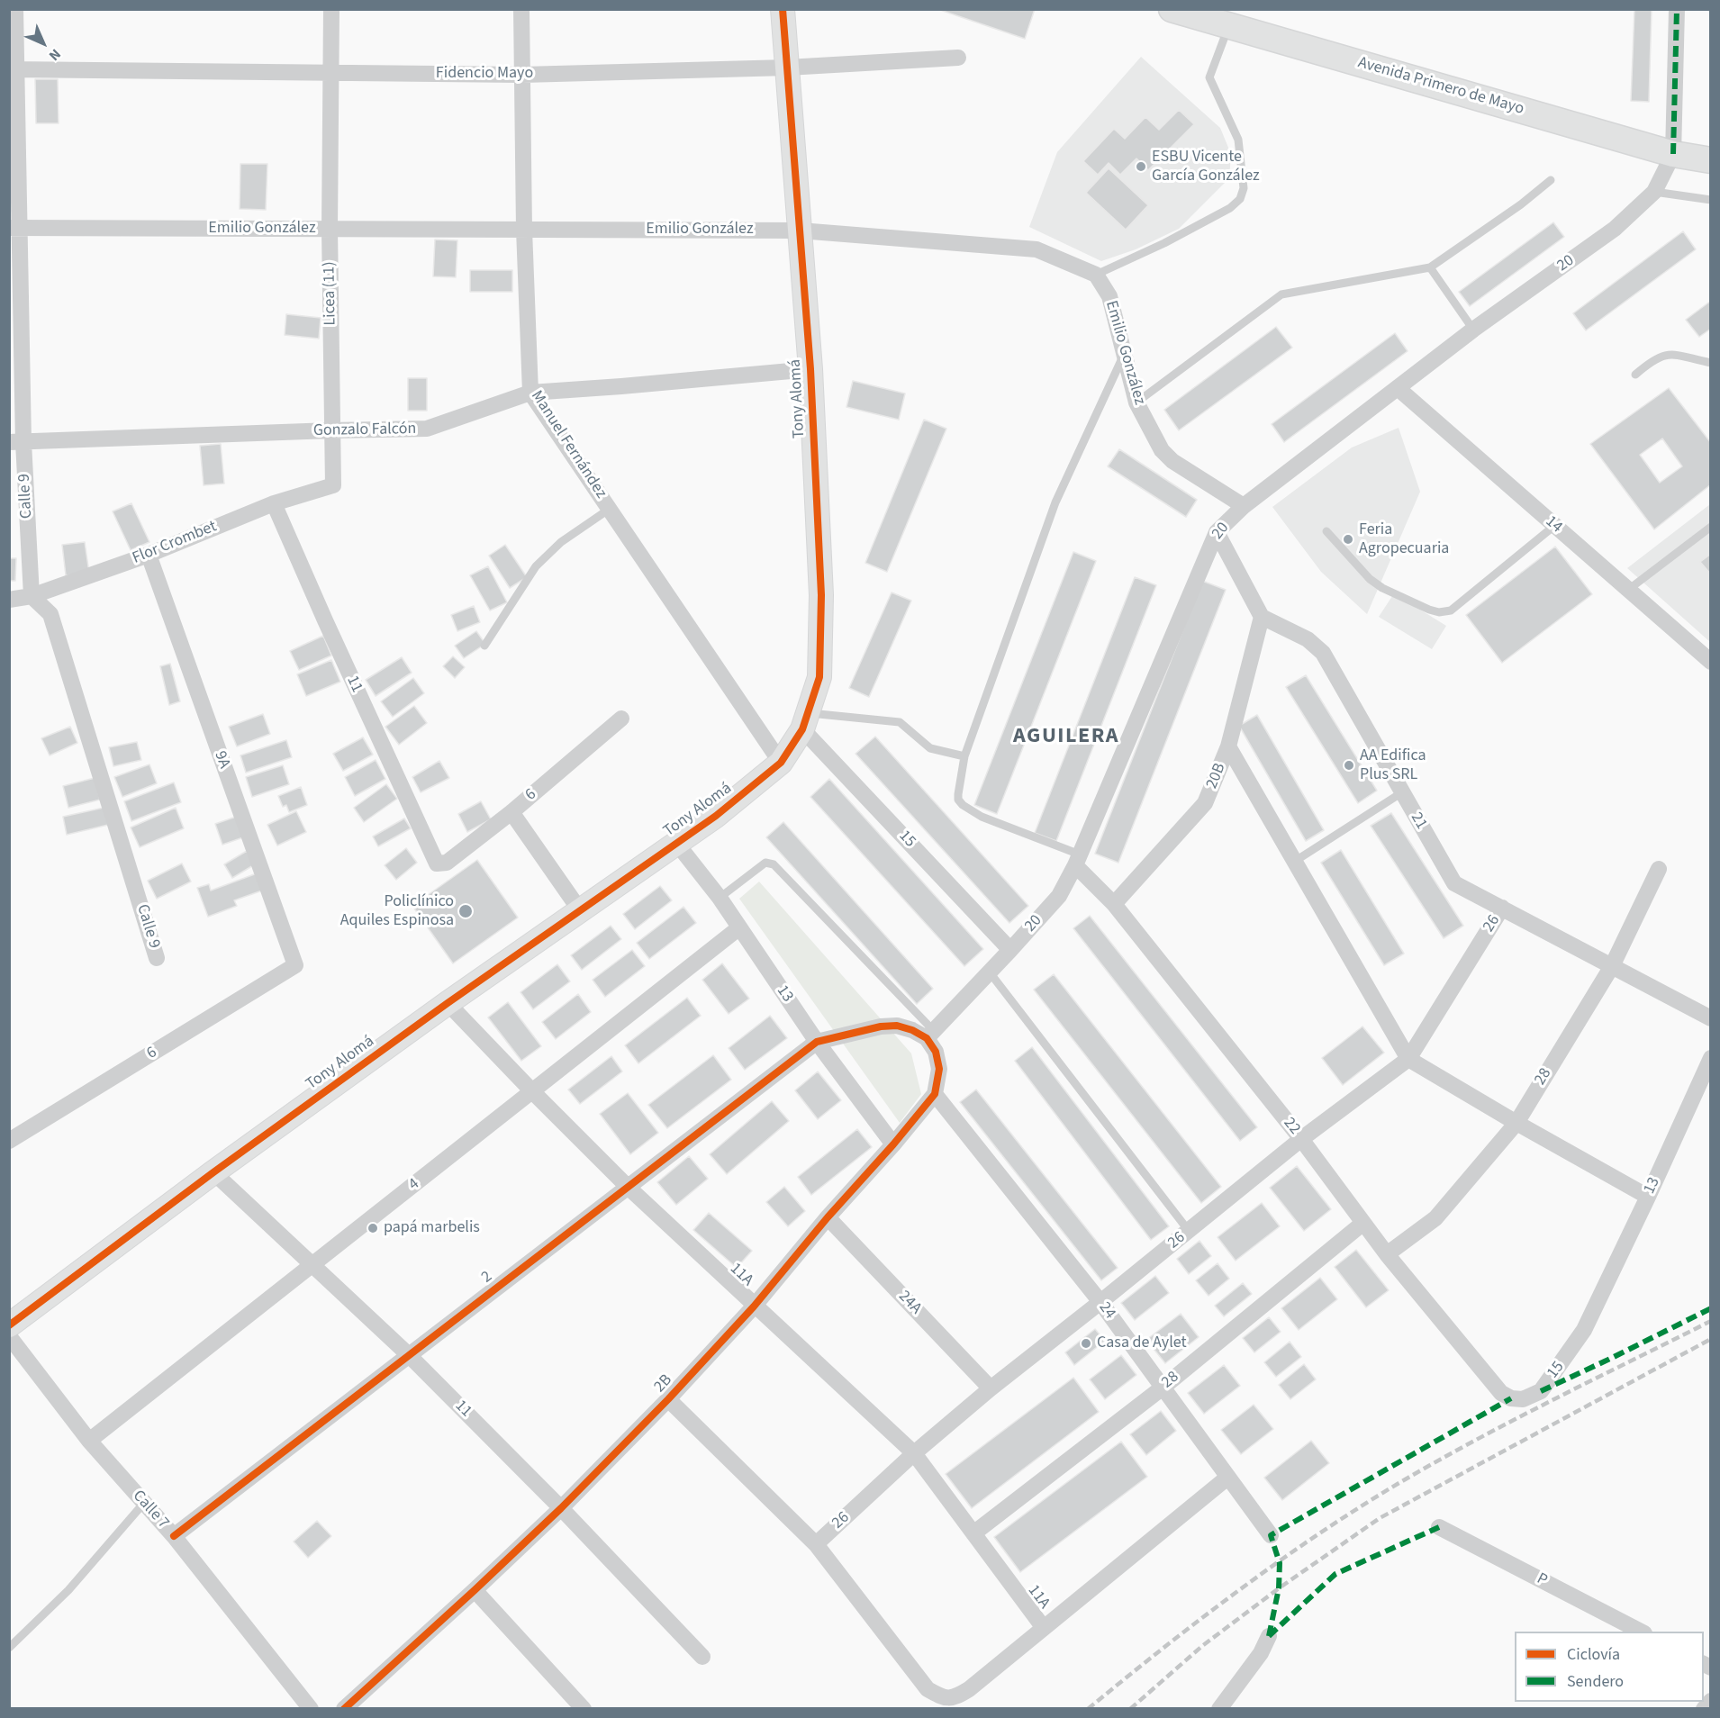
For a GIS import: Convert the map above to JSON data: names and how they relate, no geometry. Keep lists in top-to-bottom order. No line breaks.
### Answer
{"streets":{"main road":["Avenida Primero de Mayo"],"street":["Fidencio Mayo","Emilio González","20","Licea (11)","Tony Alomá","Gonzalo Falcón","Manuel Fernández","Calle 9","14","Flor Crombet","11","9A","20B","6","21","15","26","13","28","22","4","11A","2","24A","24","2B","Calle 7","P"]},"crossings":[["Fidencio Mayo","Licea (11)"],["Fidencio Mayo","Tony Alomá"],["Fidencio Mayo","Manuel Fernández"],["Fidencio Mayo","Calle 9"],["Avenida Primero de Mayo","20"],["Emilio González","20"],["Emilio González","Licea (11)"],["Emilio González","Tony Alomá"],["Emilio González","Manuel Fernández"],["Emilio González","Calle 9"],["20","14"],["20","15"],["20","22"],["Licea (11)","Gonzalo Falcón"],["Licea (11)","Flor Crombet"],["Tony Alomá","Gonzalo Falcón"],["Tony Alomá","Manuel Fernández"],["Tony Alomá","11"],["Tony Alomá","15"],["Tony Alomá","13"],["Tony Alomá","11A"],["Gonzalo Falcón","Manuel Fernández"],["Gonzalo Falcón","Calle 9"],["Calle 9","Flor Crombet"],["Flor Crombet","11"],["Flor Crombet","9A"],["11","6"],["11","4"],["11","2"],["11","2B"],["9A","6"],["20B","21"],["20B","22"],["21","26"],["21","28"],["15","13"],["15","22"],["26","22"],["26","11A"],["26","24A"],["26","24"],["13","4"],["13","2"],["13","2B"],["28","22"],["28","11A"],["28","24"],["4","11A"],["4","Calle 7"],["11A","2"],["11A","2B"],["2","Calle 7"],["24A","2B"],["24","2B"]],"districts":["AGUILERA"],"places":["ESBU Vicente García González","Feria Agropecuaria","AA Edifica Plus SRL","Policlínico Aquiles Espinosa","papá marbelis","Casa de Aylet"],"legend":["Ciclovía","Sendero"],"north":"bottom right"}
